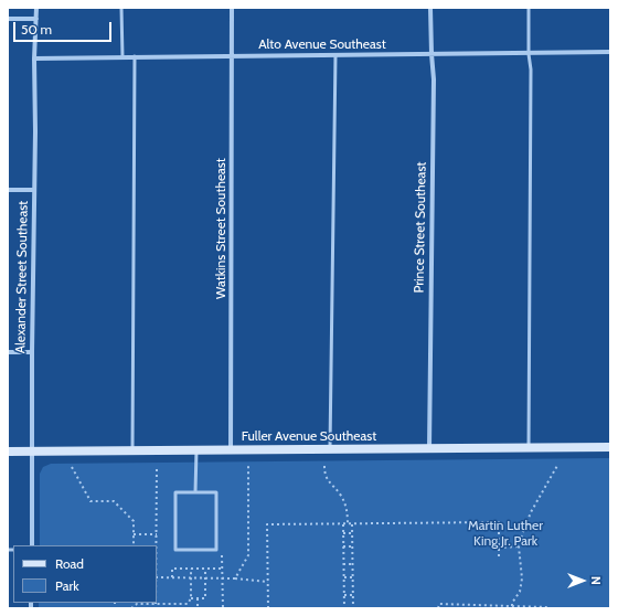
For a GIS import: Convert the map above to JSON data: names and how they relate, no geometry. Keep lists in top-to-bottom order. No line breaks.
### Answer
{"streets":{"street":["Alto Avenue Southeast","Prince Street Southeast","Watkins Street Southeast","Alexander Street Southeast","Fuller Avenue Southeast"]},"crossings":[["Alto Avenue Southeast","Prince Street Southeast"],["Alto Avenue Southeast","Watkins Street Southeast"],["Alto Avenue Southeast","Alexander Street Southeast"],["Prince Street Southeast","Fuller Avenue Southeast"],["Watkins Street Southeast","Fuller Avenue Southeast"],["Alexander Street Southeast","Fuller Avenue Southeast"]],"parks":["Martin Luther King Jr. Park"],"legend":["Road","Park"],"scale_bar":"50 m","north":"right"}
